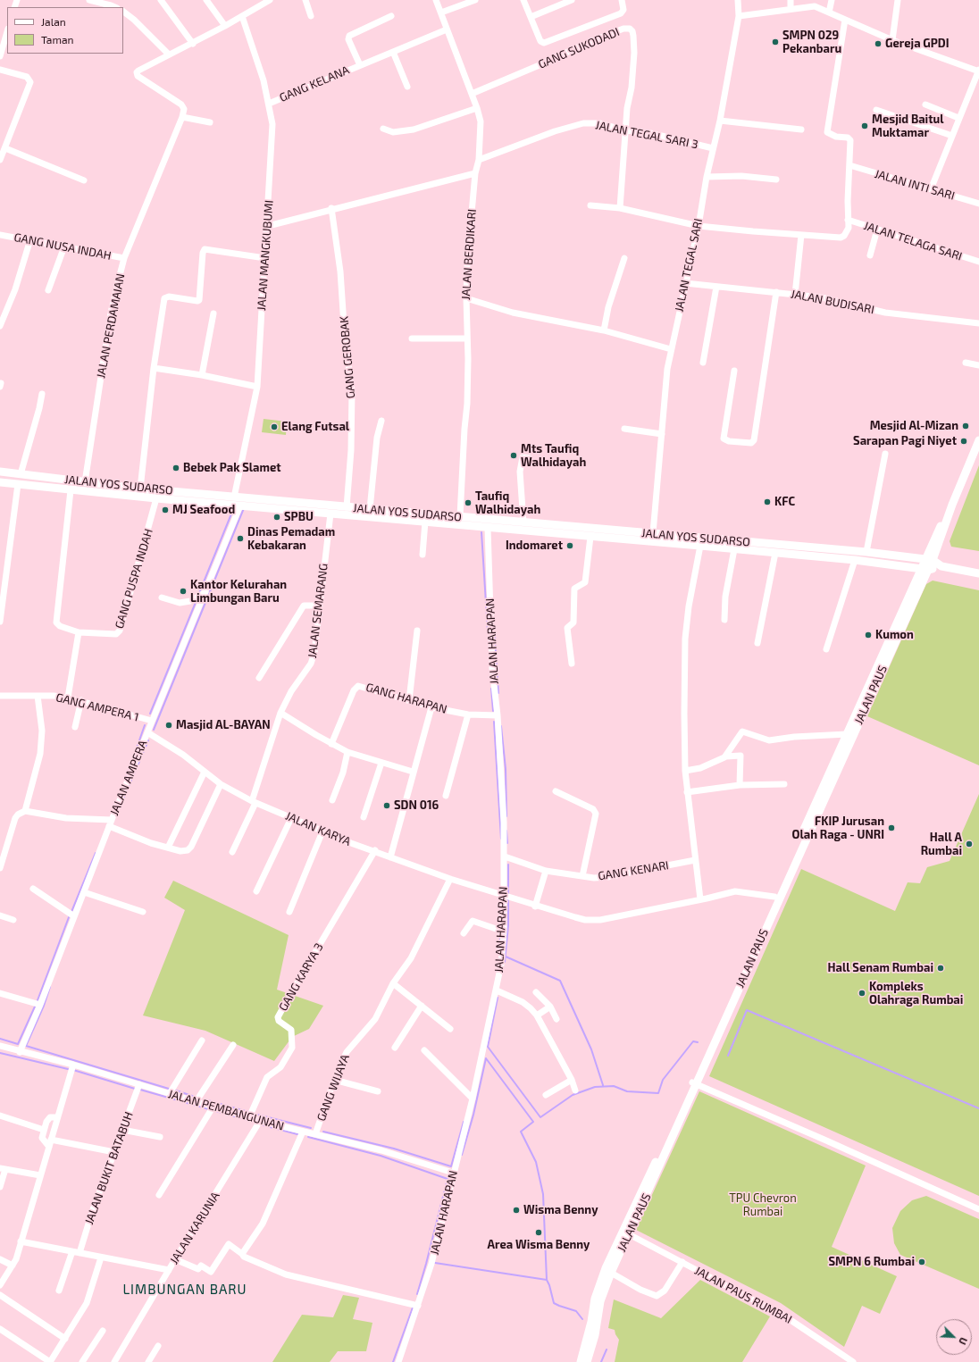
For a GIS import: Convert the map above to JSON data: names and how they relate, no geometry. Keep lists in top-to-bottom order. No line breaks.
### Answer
{"streets":{"main road":["JALAN YOS SUDARSO","JALAN PAUS"],"street":["GANG SUKODADI","GANG KELANA","JALAN TEGAL SARI 3","JALAN INTI SARI","JALAN TELAGA SARI","GANG NUSA INDAH","JALAN BERDIKARI","JALAN MANGKUBUMI","JALAN TEGAL SARI","JALAN BUDISARI","JALAN PERDAMAIAN","GANG GEROBAK","GANG PUSPA INDAH","JALAN SEMARANG","JALAN HARAPAN","GANG HARAPAN","GANG AMPERA 1","JALAN AMPERA","JALAN KARYA","GANG KENARI","GANG KARYA 3","GANG WIJAYA","JALAN PEMBANGUNAN","JALAN BUKIT BATABUH","JALAN KARUNIA","JALAN PAUS RUMBAI"]},"crossings":[["GANG SUKODADI","JALAN TEGAL SARI 3"],["GANG SUKODADI","JALAN BERDIKARI"],["GANG KELANA","JALAN BERDIKARI"],["GANG KELANA","JALAN MANGKUBUMI"],["JALAN TEGAL SARI 3","JALAN BERDIKARI"],["JALAN TEGAL SARI 3","JALAN TEGAL SARI"],["GANG NUSA INDAH","JALAN PERDAMAIAN"],["JALAN BERDIKARI","JALAN YOS SUDARSO"],["JALAN MANGKUBUMI","JALAN YOS SUDARSO"],["JALAN TEGAL SARI","JALAN BUDISARI"],["JALAN TEGAL SARI","JALAN YOS SUDARSO"],["JALAN PERDAMAIAN","JALAN YOS SUDARSO"],["GANG GEROBAK","JALAN YOS SUDARSO"],["JALAN YOS SUDARSO","GANG PUSPA INDAH"],["JALAN YOS SUDARSO","JALAN SEMARANG"],["JALAN YOS SUDARSO","JALAN HARAPAN"],["JALAN YOS SUDARSO","JALAN PAUS"],["JALAN YOS SUDARSO","JALAN AMPERA"],["JALAN SEMARANG","JALAN KARYA"],["JALAN HARAPAN","GANG HARAPAN"],["JALAN HARAPAN","JALAN KARYA"],["JALAN HARAPAN","GANG KENARI"],["JALAN HARAPAN","JALAN PEMBANGUNAN"],["JALAN PAUS","JALAN KARYA"],["JALAN PAUS","JALAN PAUS RUMBAI"],["GANG AMPERA 1","JALAN AMPERA"],["JALAN AMPERA","JALAN KARYA"],["JALAN AMPERA","JALAN PEMBANGUNAN"],["JALAN KARYA","GANG KARYA 3"],["JALAN KARYA","GANG WIJAYA"],["GANG KARYA 3","JALAN PEMBANGUNAN"],["GANG WIJAYA","JALAN PEMBANGUNAN"],["JALAN PEMBANGUNAN","JALAN BUKIT BATABUH"],["JALAN PEMBANGUNAN","JALAN KARUNIA"]],"districts":["LIMBUNGAN BARU"],"parks":["TPU Chevron Rumbai"],"places":["SMPN 029 Pekanbaru","Gereja GPDI","Mesjid Baitul Muktamar","Mesjid Al-Mizan","Elang Futsal","Sarapan Pagi Niyet","Mts Taufiq Walhidayah","Bebek Pak Slamet","KFC","Taufiq Walhidayah","MJ Seafood","SPBU","Dinas Pemadam Kebakaran","Indomaret","Kantor Kelurahan Limbungan Baru","Kumon","Masjid AL-BAYAN","SDN 016","FKIP Jurusan Olah Raga - UNRI","Hall A Rumbai","Hall Senam Rumbai","Kompleks Olahraga Rumbai","Wisma Benny","Area Wisma Benny","SMPN 6 Rumbai"],"legend":["Jalan","Taman"],"north":"bottom right"}
